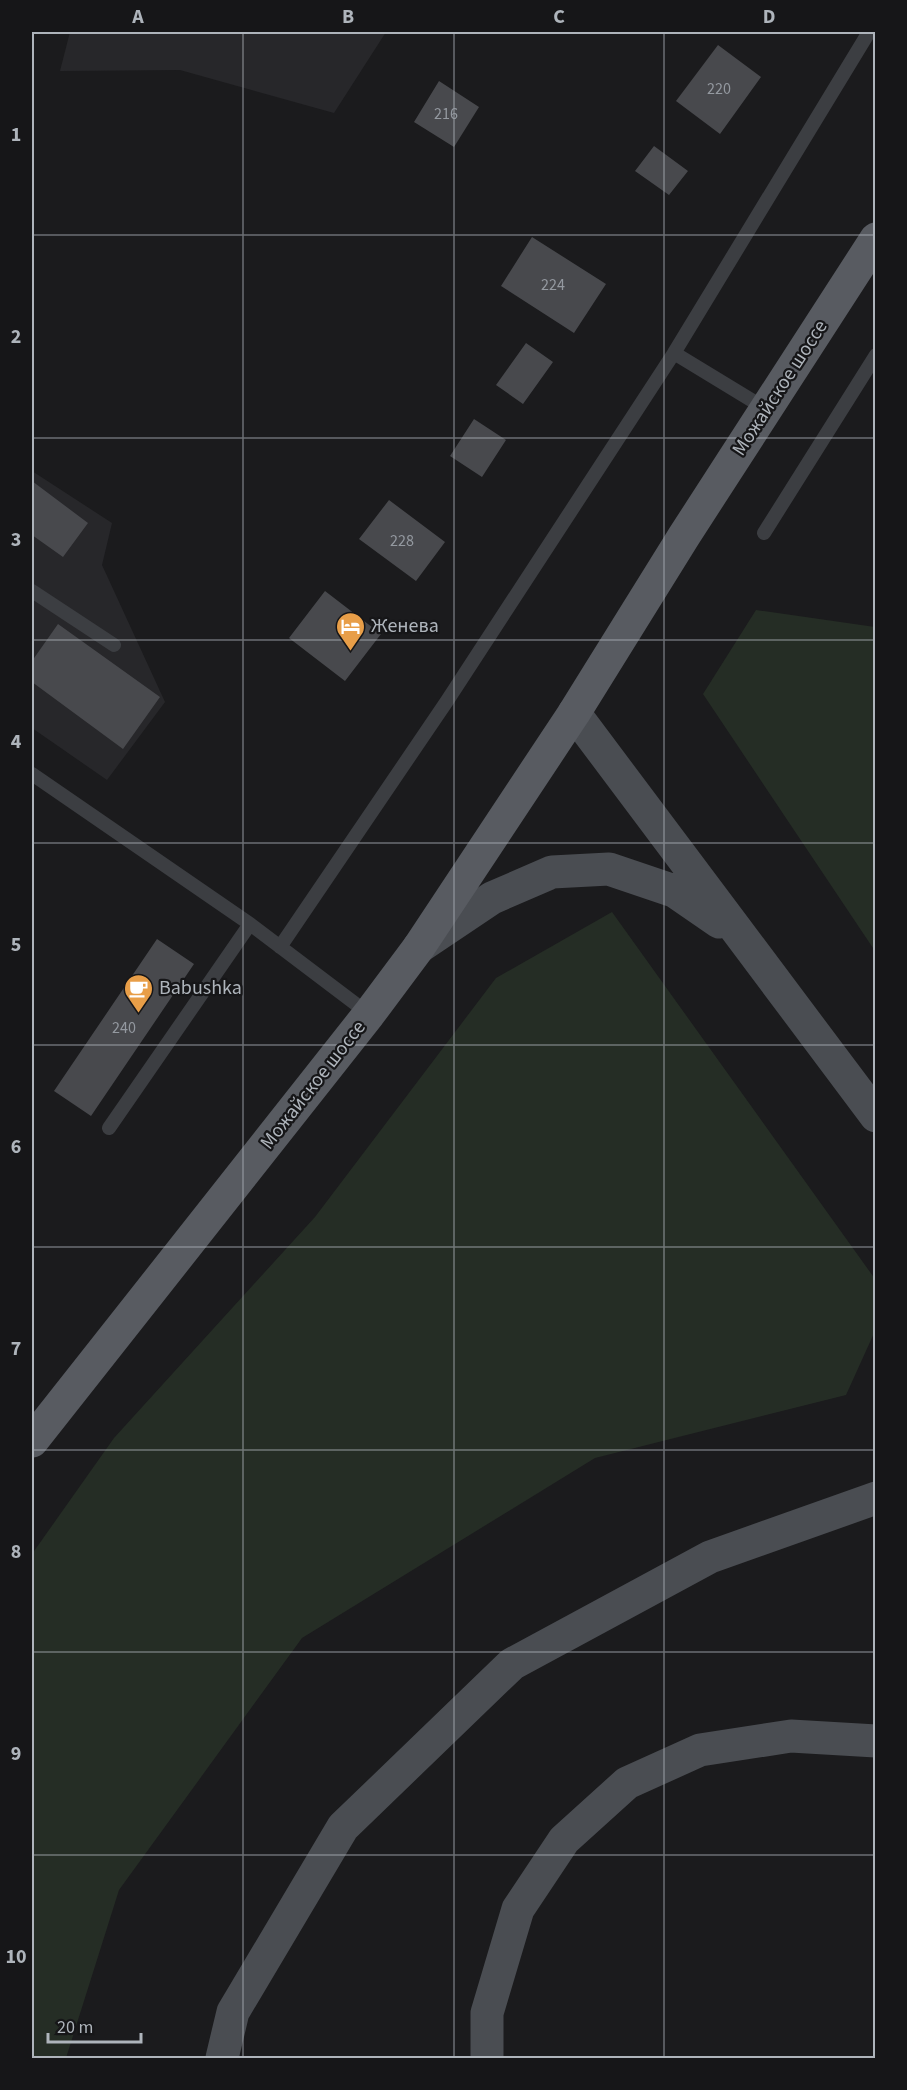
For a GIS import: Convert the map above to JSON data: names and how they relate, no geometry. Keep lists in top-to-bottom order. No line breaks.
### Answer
{"streets":{"main road":["Можайское шоссе"]},"places":{"hotel":["Женева"],"cafe":["Babushka"]},"house_numbers":["220","216","224","228","240"],"scale_bar":"20 m","grid":{"columns":["A","B","C","D"],"rows":["1","2","3","4","5","6","7","8","9","10"]}}
